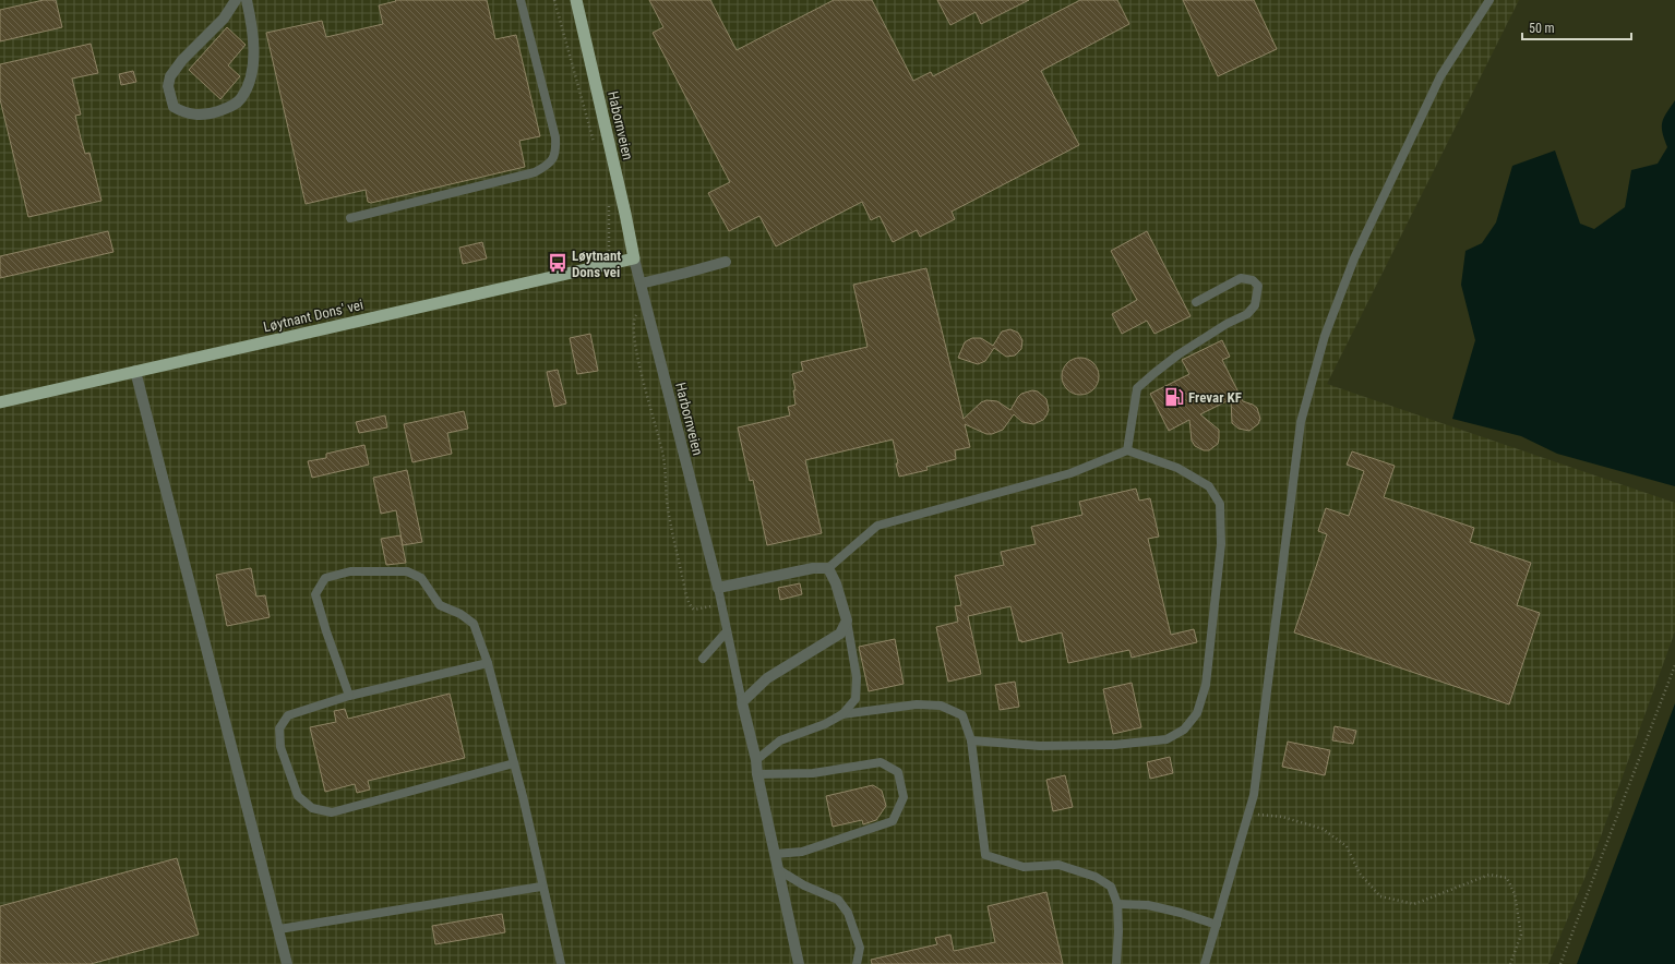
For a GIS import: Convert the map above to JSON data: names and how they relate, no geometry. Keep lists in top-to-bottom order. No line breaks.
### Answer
{"streets":{"highway":["Habornveien","Løytnant Dons' vei"],"street":["Harbornveien"]},"crossings":[["Habornveien","Løytnant Dons' vei"],["Habornveien","Harbornveien"],["Løytnant Dons' vei","Harbornveien"]],"places":{"bus stop":["Løytnant Dons vei"],"fuel station":["Frevar KF"]},"scale_bar":"50 m"}
